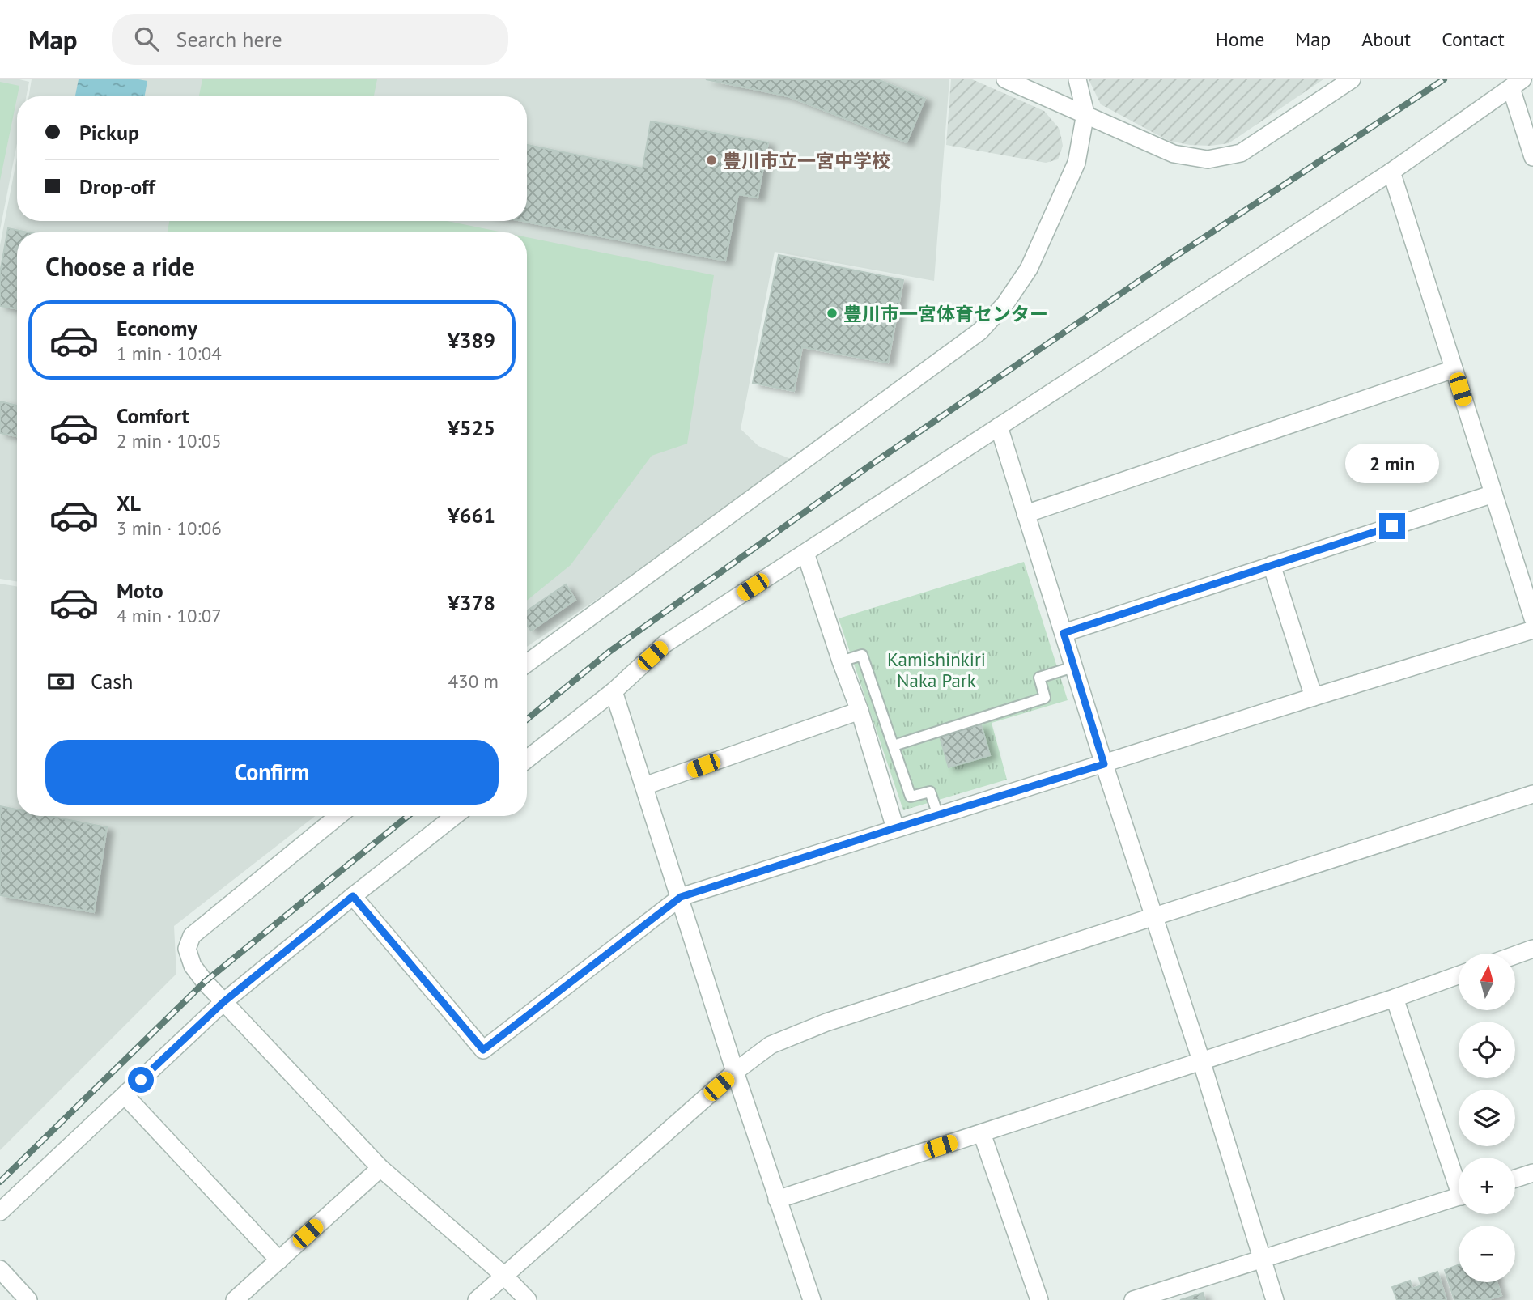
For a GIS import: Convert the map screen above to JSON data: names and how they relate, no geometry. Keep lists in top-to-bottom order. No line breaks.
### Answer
{"parks":["Kamishinkiri Naka Park"],"places":["豊川市立一宮中学校","豊川市一宮体育センター"],"north":"top","page":{"header":"Map","search":"Search here","nav":["Home","Map","About","Contact"],"banner":["Pickup","Drop-off"],"heading":"Choose a ride","list":[{"name":"Economy","note":"1 min · 10:04","value":"¥389"},{"name":"Comfort","note":"2 min · 10:05","value":"¥525"},{"name":"XL","note":"3 min · 10:06","value":"¥661"},{"name":"Moto","note":"4 min · 10:07","value":"¥378"}],"bubble":"2 min","pay":["Cash","430 m"],"buttons":"Confirm","map_buttons":["+","−"]}}
